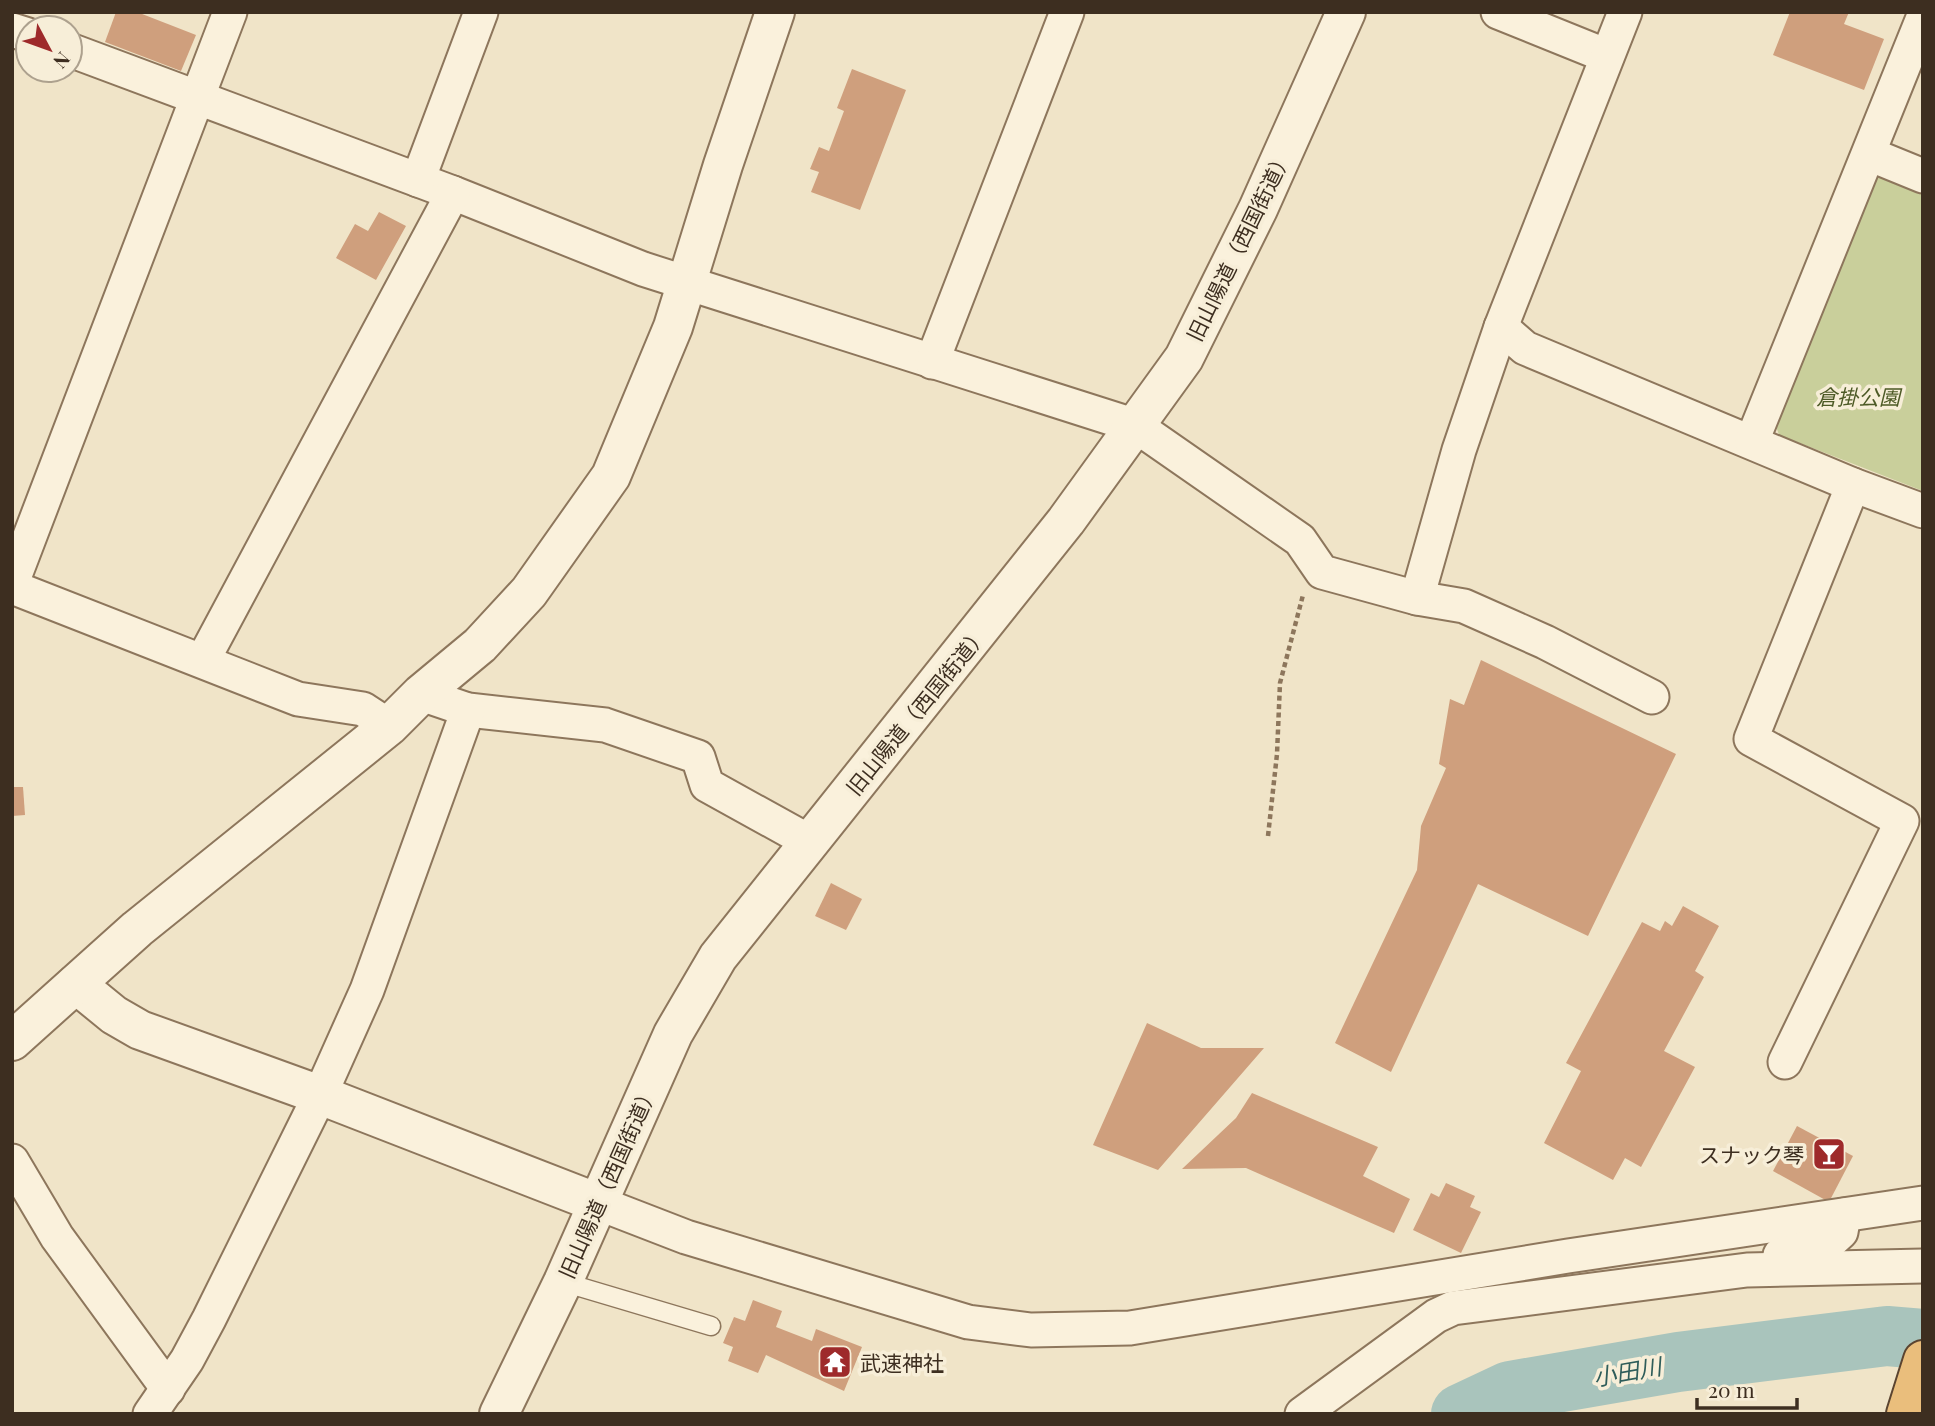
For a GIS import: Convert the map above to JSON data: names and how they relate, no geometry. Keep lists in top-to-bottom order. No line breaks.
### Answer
{"streets":{"street":["旧山陽道（西国街道）"]},"water":["小田川"],"parks":["倉掛公園"],"places":{"bar":["スナック琴"],"temple":["武速神社"]},"scale_bar":"20 m","north":"bottom right"}
